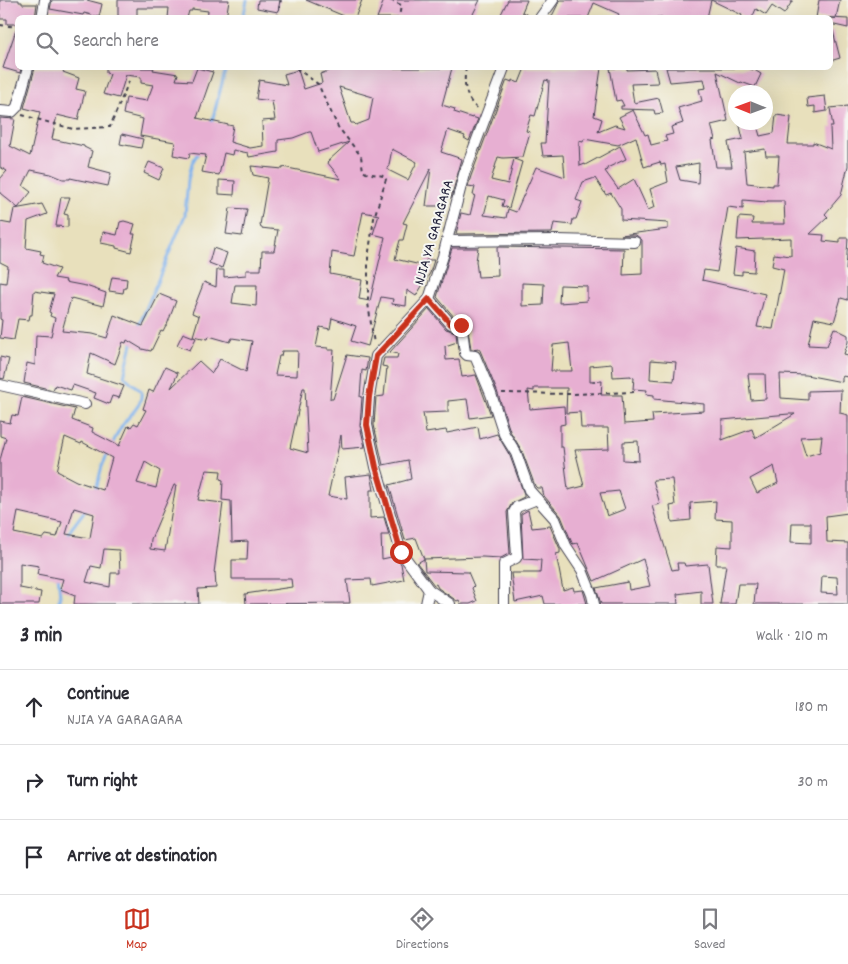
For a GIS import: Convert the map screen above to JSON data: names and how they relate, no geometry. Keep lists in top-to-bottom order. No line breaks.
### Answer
{"streets":{"street":["NJIA YA GARAGARA"]},"north":"left","page":{"search":"Search here","heading":["3 min","Walk · 210 m"],"list":[["Continue","NJIA YA GARAGARA","180 m"],["Turn right","30 m"],"Arrive at destination"],"nav":["Map","Directions","Saved"]}}
